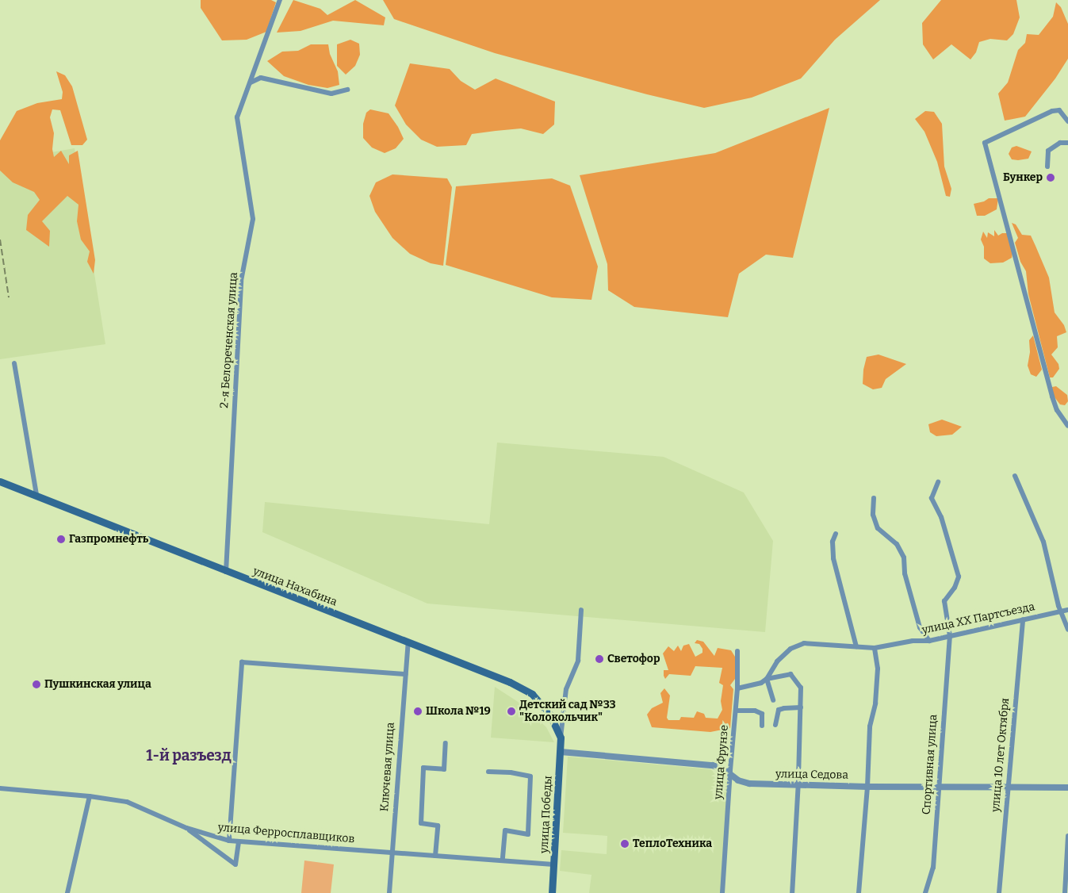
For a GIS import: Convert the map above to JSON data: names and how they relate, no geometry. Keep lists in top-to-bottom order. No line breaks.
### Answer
{"streets":{"main road":["улица Нахабина","улица Победы"],"street":["2-я Белореченская улица","улица XX Партсъезда","улица 10 лет Октября","улица Фрунзе","Спортивная улица","Ключевая улица","улица Седова","улица Ферросплавщиков"]},"crossings":[["2-я Белореченская улица","улица Нахабина"],["улица Нахабина","Ключевая улица"],["улица Нахабина","улица Победы"],["улица XX Партсъезда","улица 10 лет Октября"],["улица XX Партсъезда","Спортивная улица"],["улица 10 лет Октября","улица Седова"],["улица Фрунзе","улица Седова"],["Спортивная улица","улица Седова"],["Ключевая улица","улица Ферросплавщиков"],["улица Седова","улица Победы"],["улица Победы","улица Ферросплавщиков"]],"districts":["1-й разъезд"],"places":["Бункер","Газпромнефть","Светофор","Пушкинская улица","Школа №19","Детский сад №33 \"Колокольчик\"","ТеплоТехника"]}
